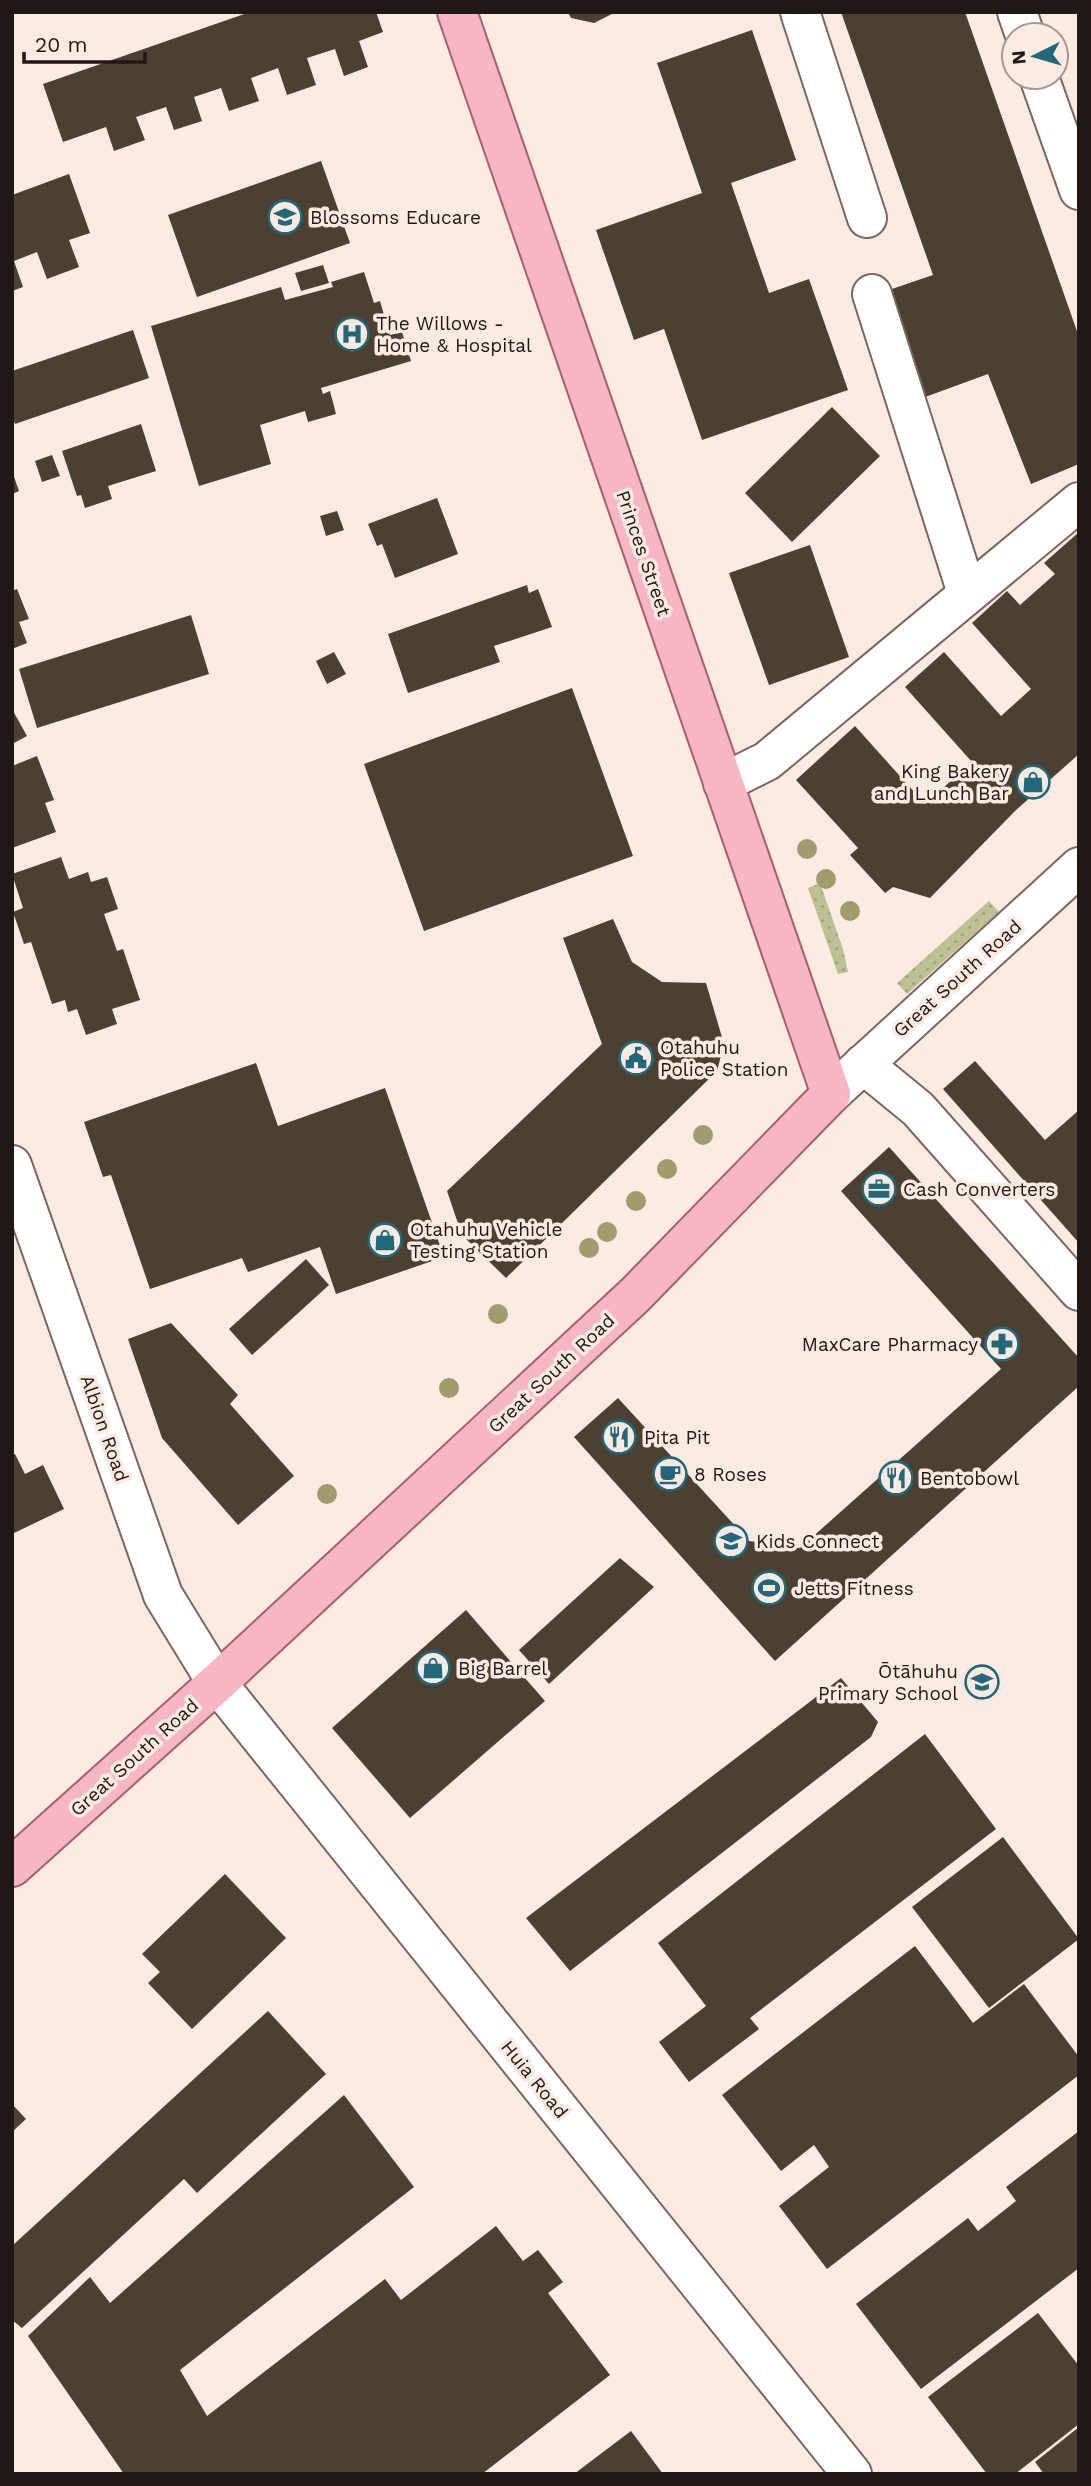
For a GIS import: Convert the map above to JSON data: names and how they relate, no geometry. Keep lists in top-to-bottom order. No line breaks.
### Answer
{"streets":{"main road":["Princes Street","Great South Road"],"street":["Albion Road","Huia Road"]},"crossings":[["Princes Street","Great South Road"],["Great South Road","Albion Road"],["Great South Road","Huia Road"],["Albion Road","Huia Road"]],"places":{"school or university":["Blossoms Educare","Kids Connect","Ōtāhuhu Primary School"],"hospital":["The Willows - Home & Hospital"],"shop":["King Bakery and Lunch Bar","Otahuhu Vehicle Testing Station","Big Barrel"],"public building":["Otahuhu Police Station"],"office":["Cash Converters"],"pharmacy":["MaxCare Pharmacy"],"restaurant":["Pita Pit","Bentobowl"],"cafe":["8 Roses"],"sports":["Jetts Fitness"]},"scale_bar":"20 m","north":"left"}
